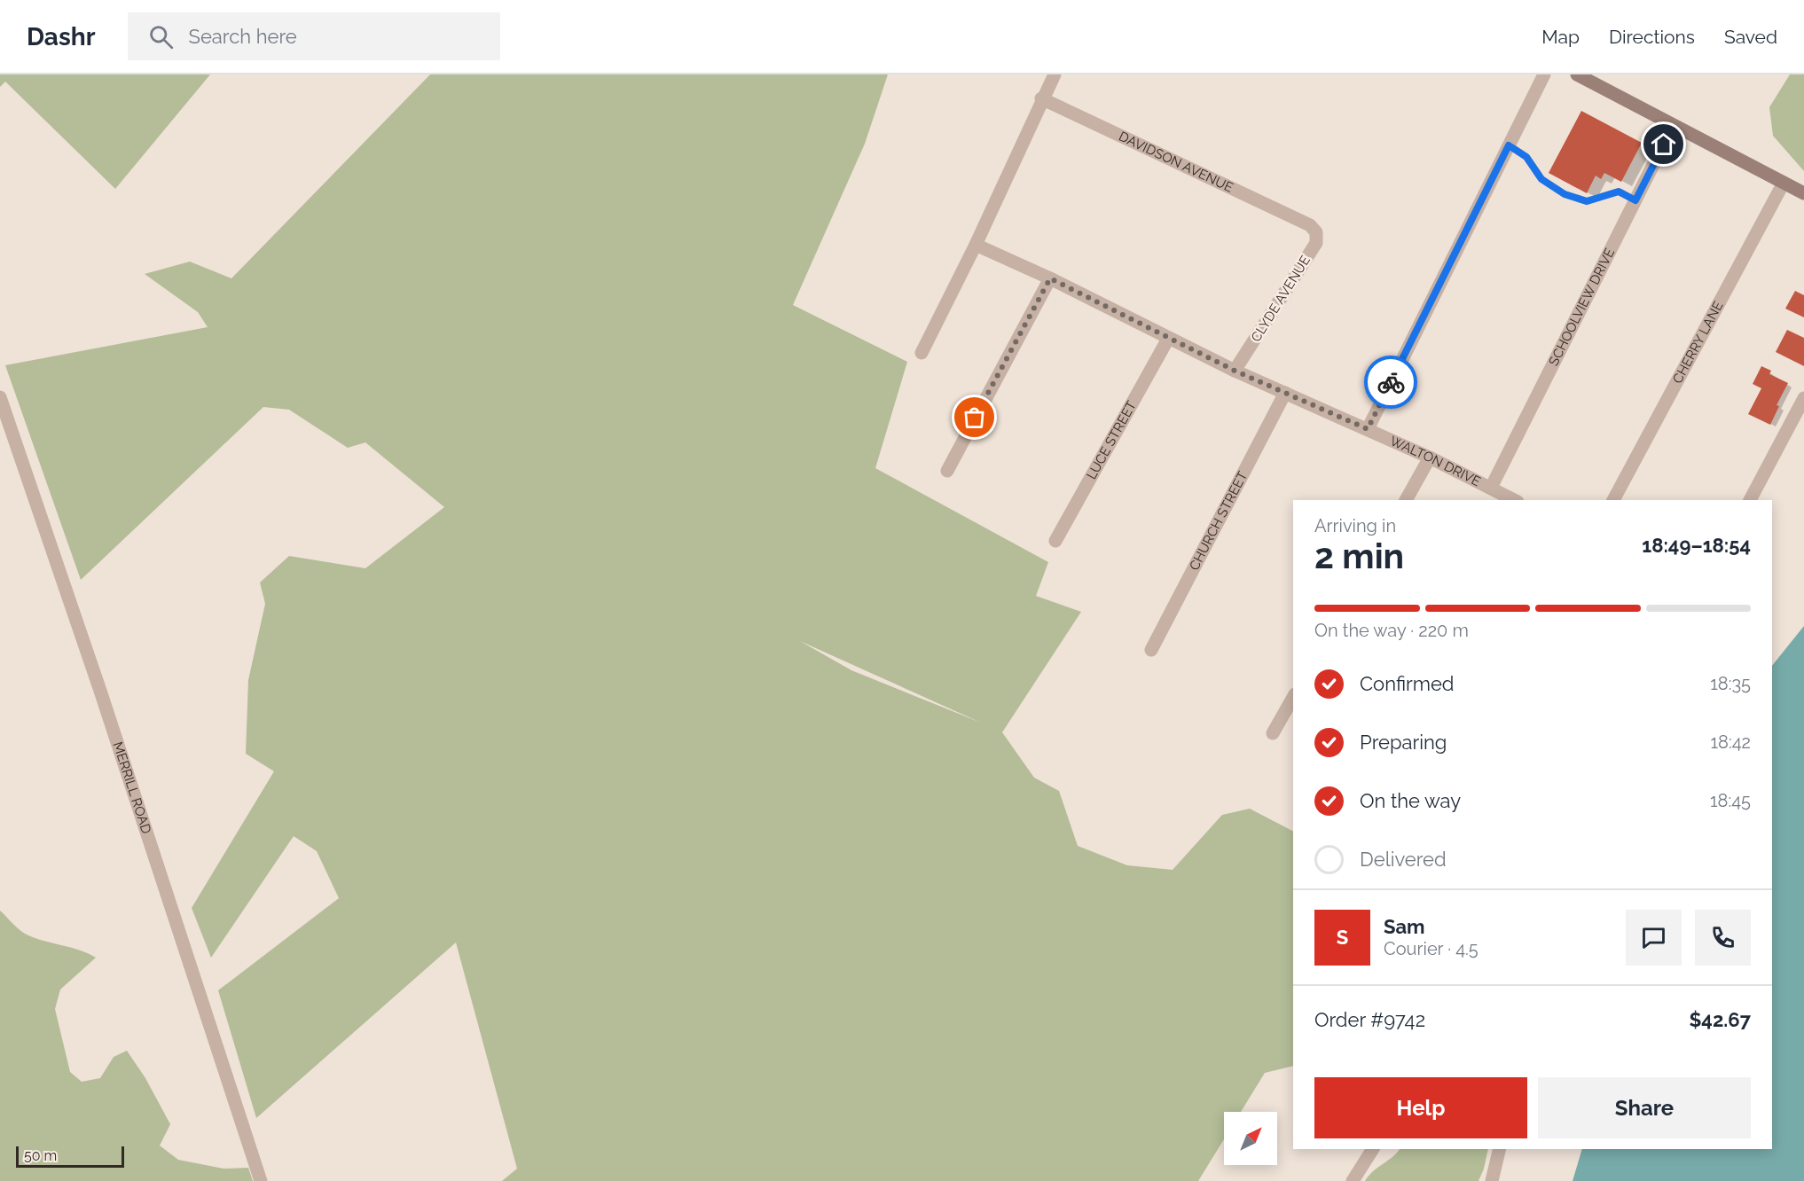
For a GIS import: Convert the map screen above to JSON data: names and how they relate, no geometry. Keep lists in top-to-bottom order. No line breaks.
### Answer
{"streets":{"street":["DAVIDSON AVENUE","CLYDE AVENUE","SCHOOLVIEW DRIVE","CHERRY LANE","LUCE STREET","WALTON DRIVE","CHURCH STREET","MERRILL ROAD"]},"crossings":[["DAVIDSON AVENUE","CLYDE AVENUE"],["CLYDE AVENUE","WALTON DRIVE"],["SCHOOLVIEW DRIVE","WALTON DRIVE"],["LUCE STREET","WALTON DRIVE"],["WALTON DRIVE","CHURCH STREET"]],"scale_bar":"50 m","north":"top right","page":{"header":"Dashr","search":"Search here","nav":["Map","Directions","Saved"],"heading":["2 min","Arriving in","18:49–18:54"],"panel":["Sam","Courier · 4.5","Order #9742","$42.67"],"bar":"On the way · 220 m","list":[["Confirmed","18:35"],["Preparing","18:42"],["On the way","18:45"],"Delivered"],"round":"S","buttons":["Help","Share"],"scale":"50 m"}}
